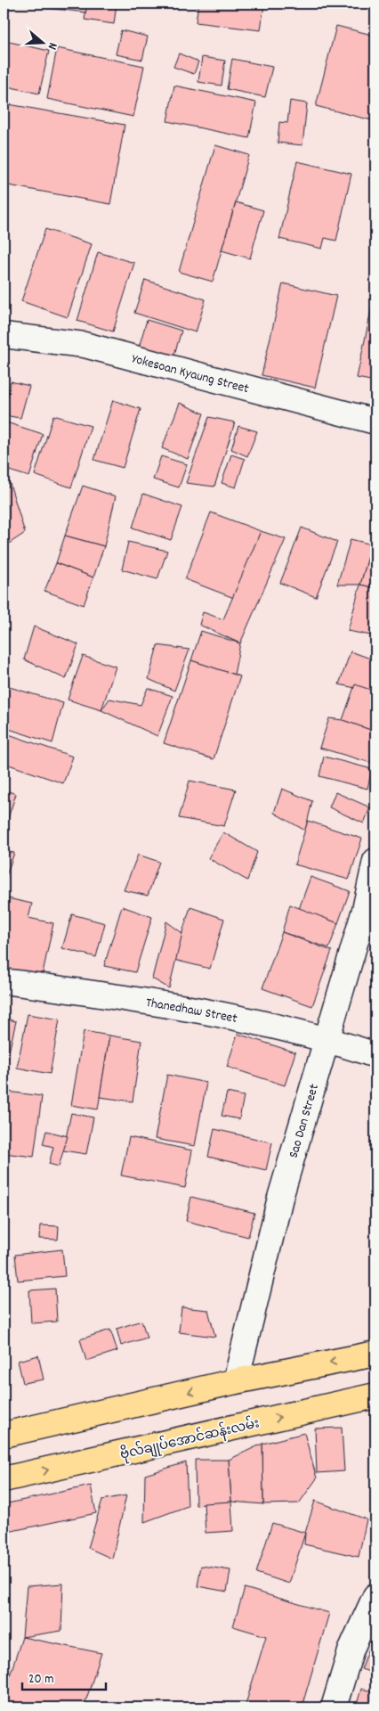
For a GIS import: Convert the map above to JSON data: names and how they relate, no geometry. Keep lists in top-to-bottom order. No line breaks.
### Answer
{"streets":{"highway":["ဗိုလ်ချုပ်အောင်ဆန်းလမ်း"],"street":["Yokesoan Kyaung Street","Thanedhaw Street","Sao Dan Street"]},"crossings":[["Thanedhaw Street","Sao Dan Street"]],"scale_bar":"20 m","north":"right"}
